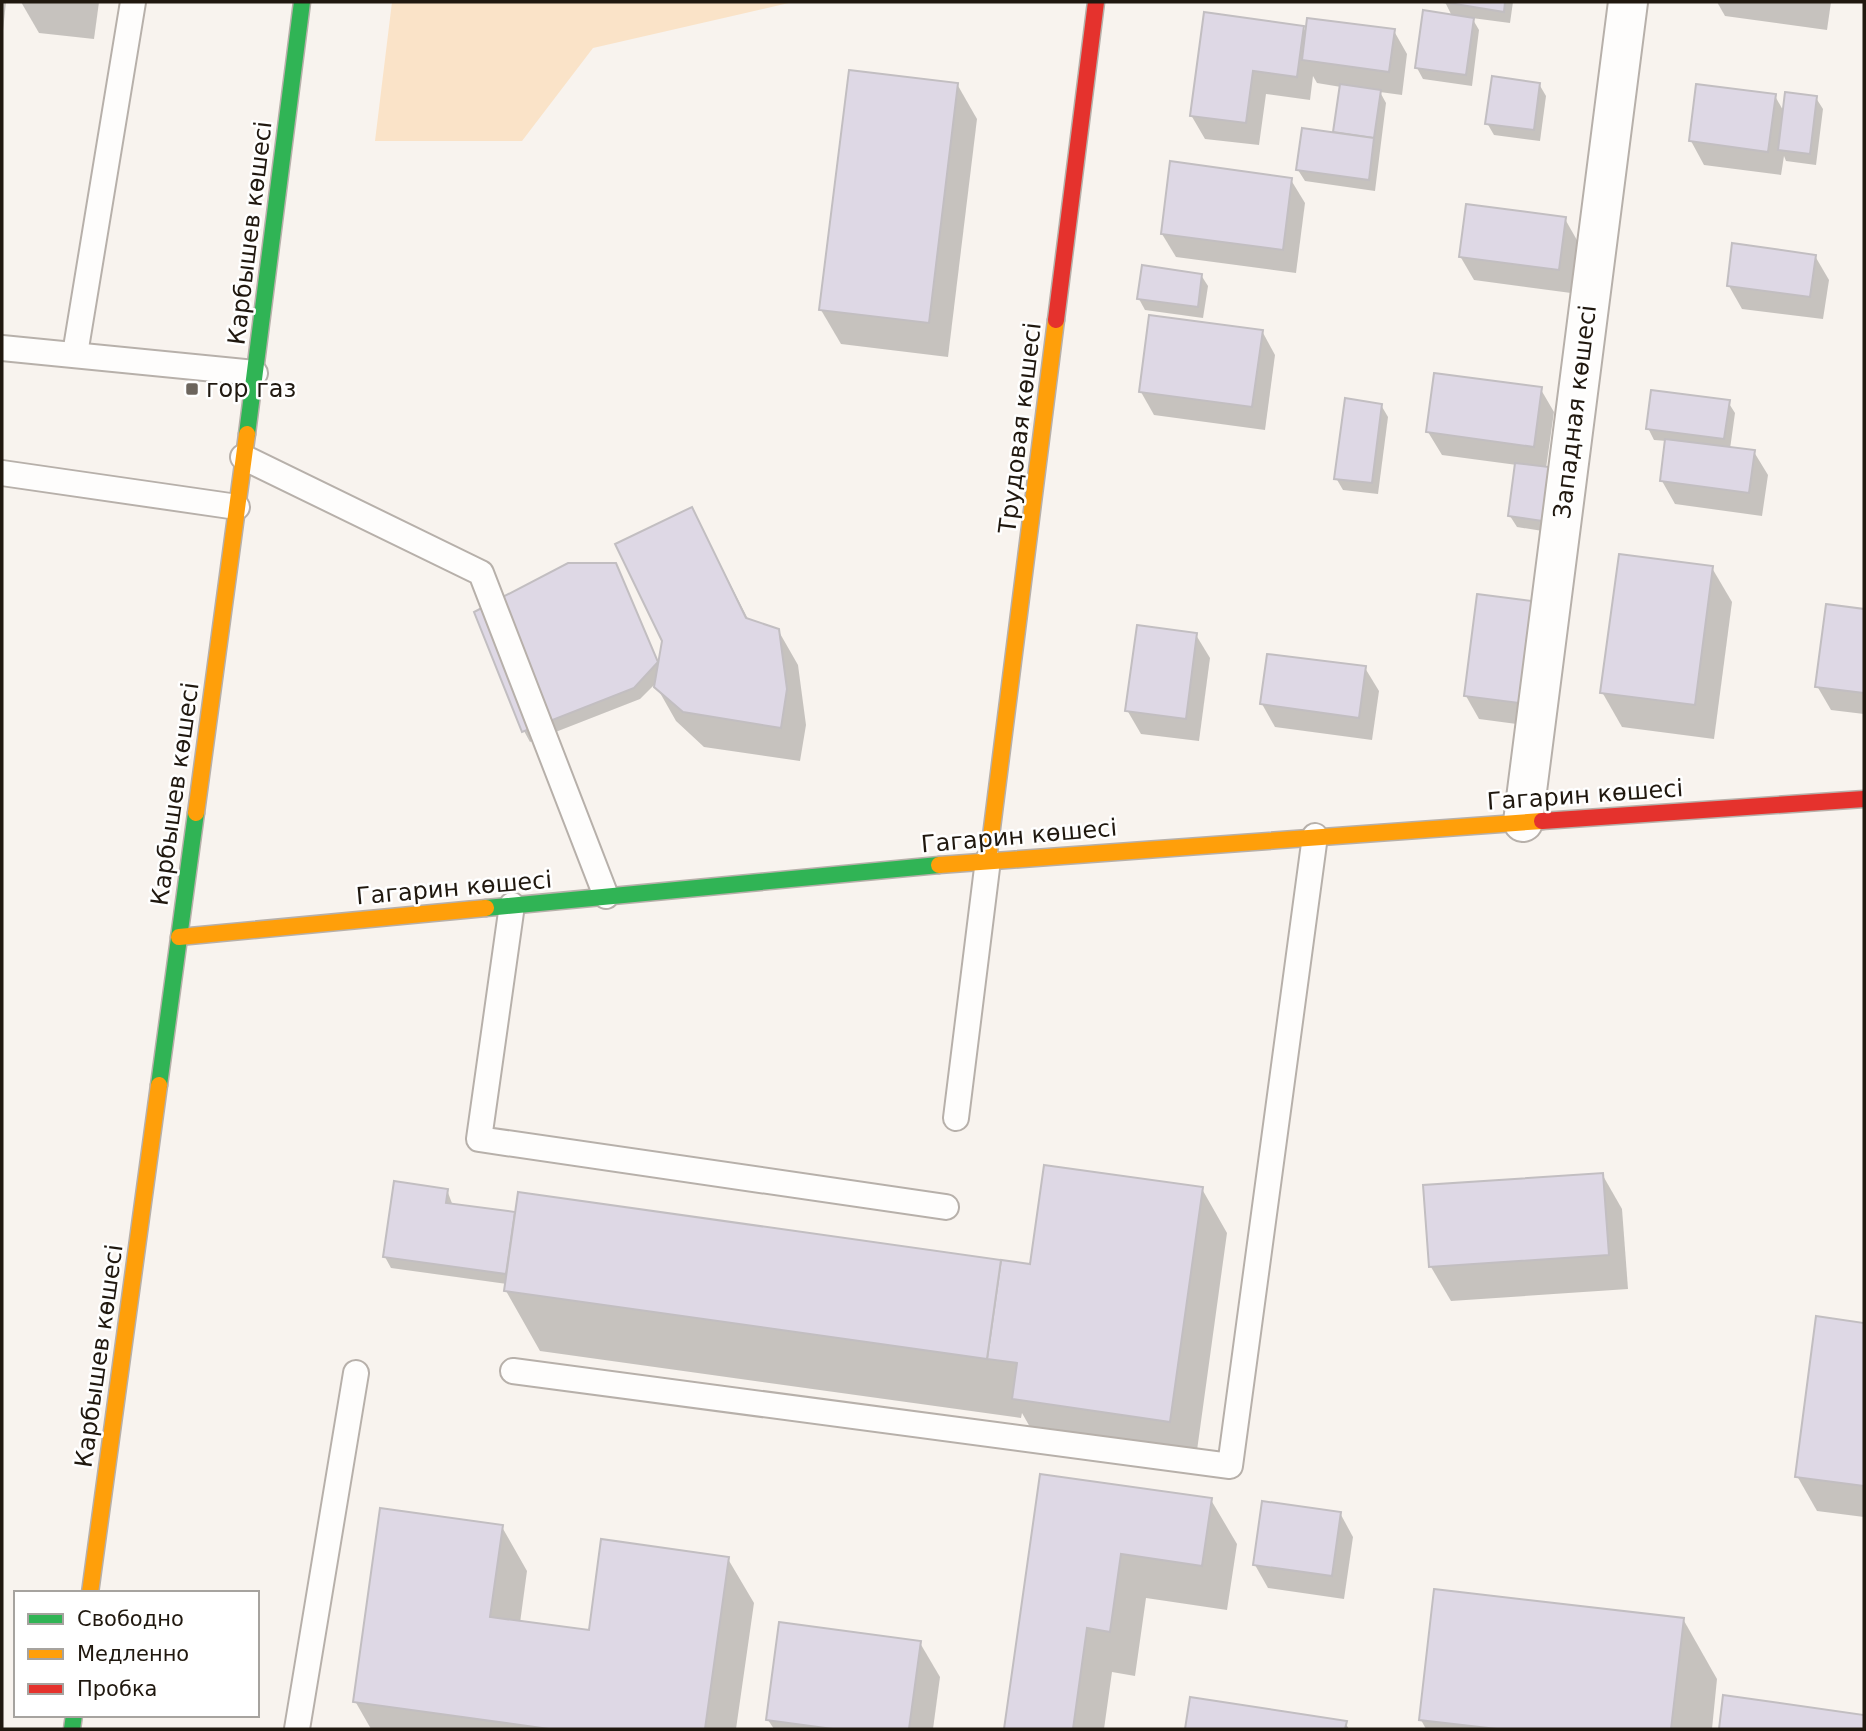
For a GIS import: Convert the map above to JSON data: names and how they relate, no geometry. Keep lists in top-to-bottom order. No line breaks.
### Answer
{"streets":{"street":["Карбышев көшесі","Западная көшесі","Трудовая көшесі","Гагарин көшесі"]},"crossings":[["Карбышев көшесі","Гагарин көшесі"],["Западная көшесі","Гагарин көшесі"],["Трудовая көшесі","Гагарин көшесі"]],"places":{"transit":["гор газ"]},"legend":["Свободно","Медленно","Пробка"]}
